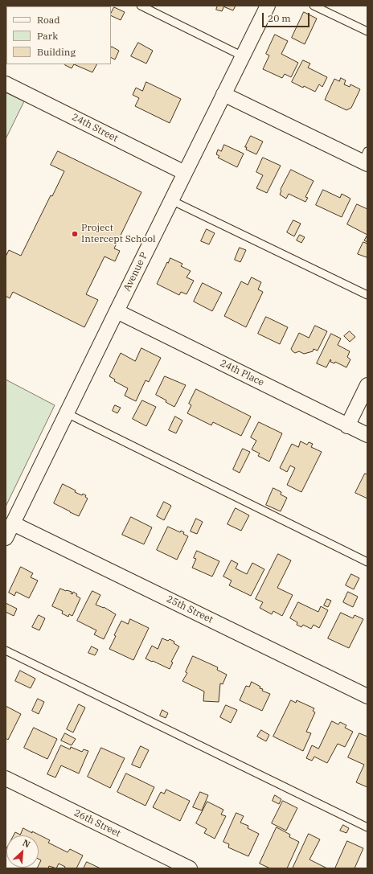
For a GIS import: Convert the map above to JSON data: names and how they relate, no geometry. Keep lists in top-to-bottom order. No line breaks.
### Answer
{"streets":{"street":["24th Street","Avenue P","24th Place","25th Street","26th Street"]},"crossings":[["24th Street","Avenue P"],["Avenue P","24th Place"],["Avenue P","25th Street"]],"places":["Project Intercept School"],"legend":["Road","Park","Building"],"scale_bar":"20 m","north":"top right"}
